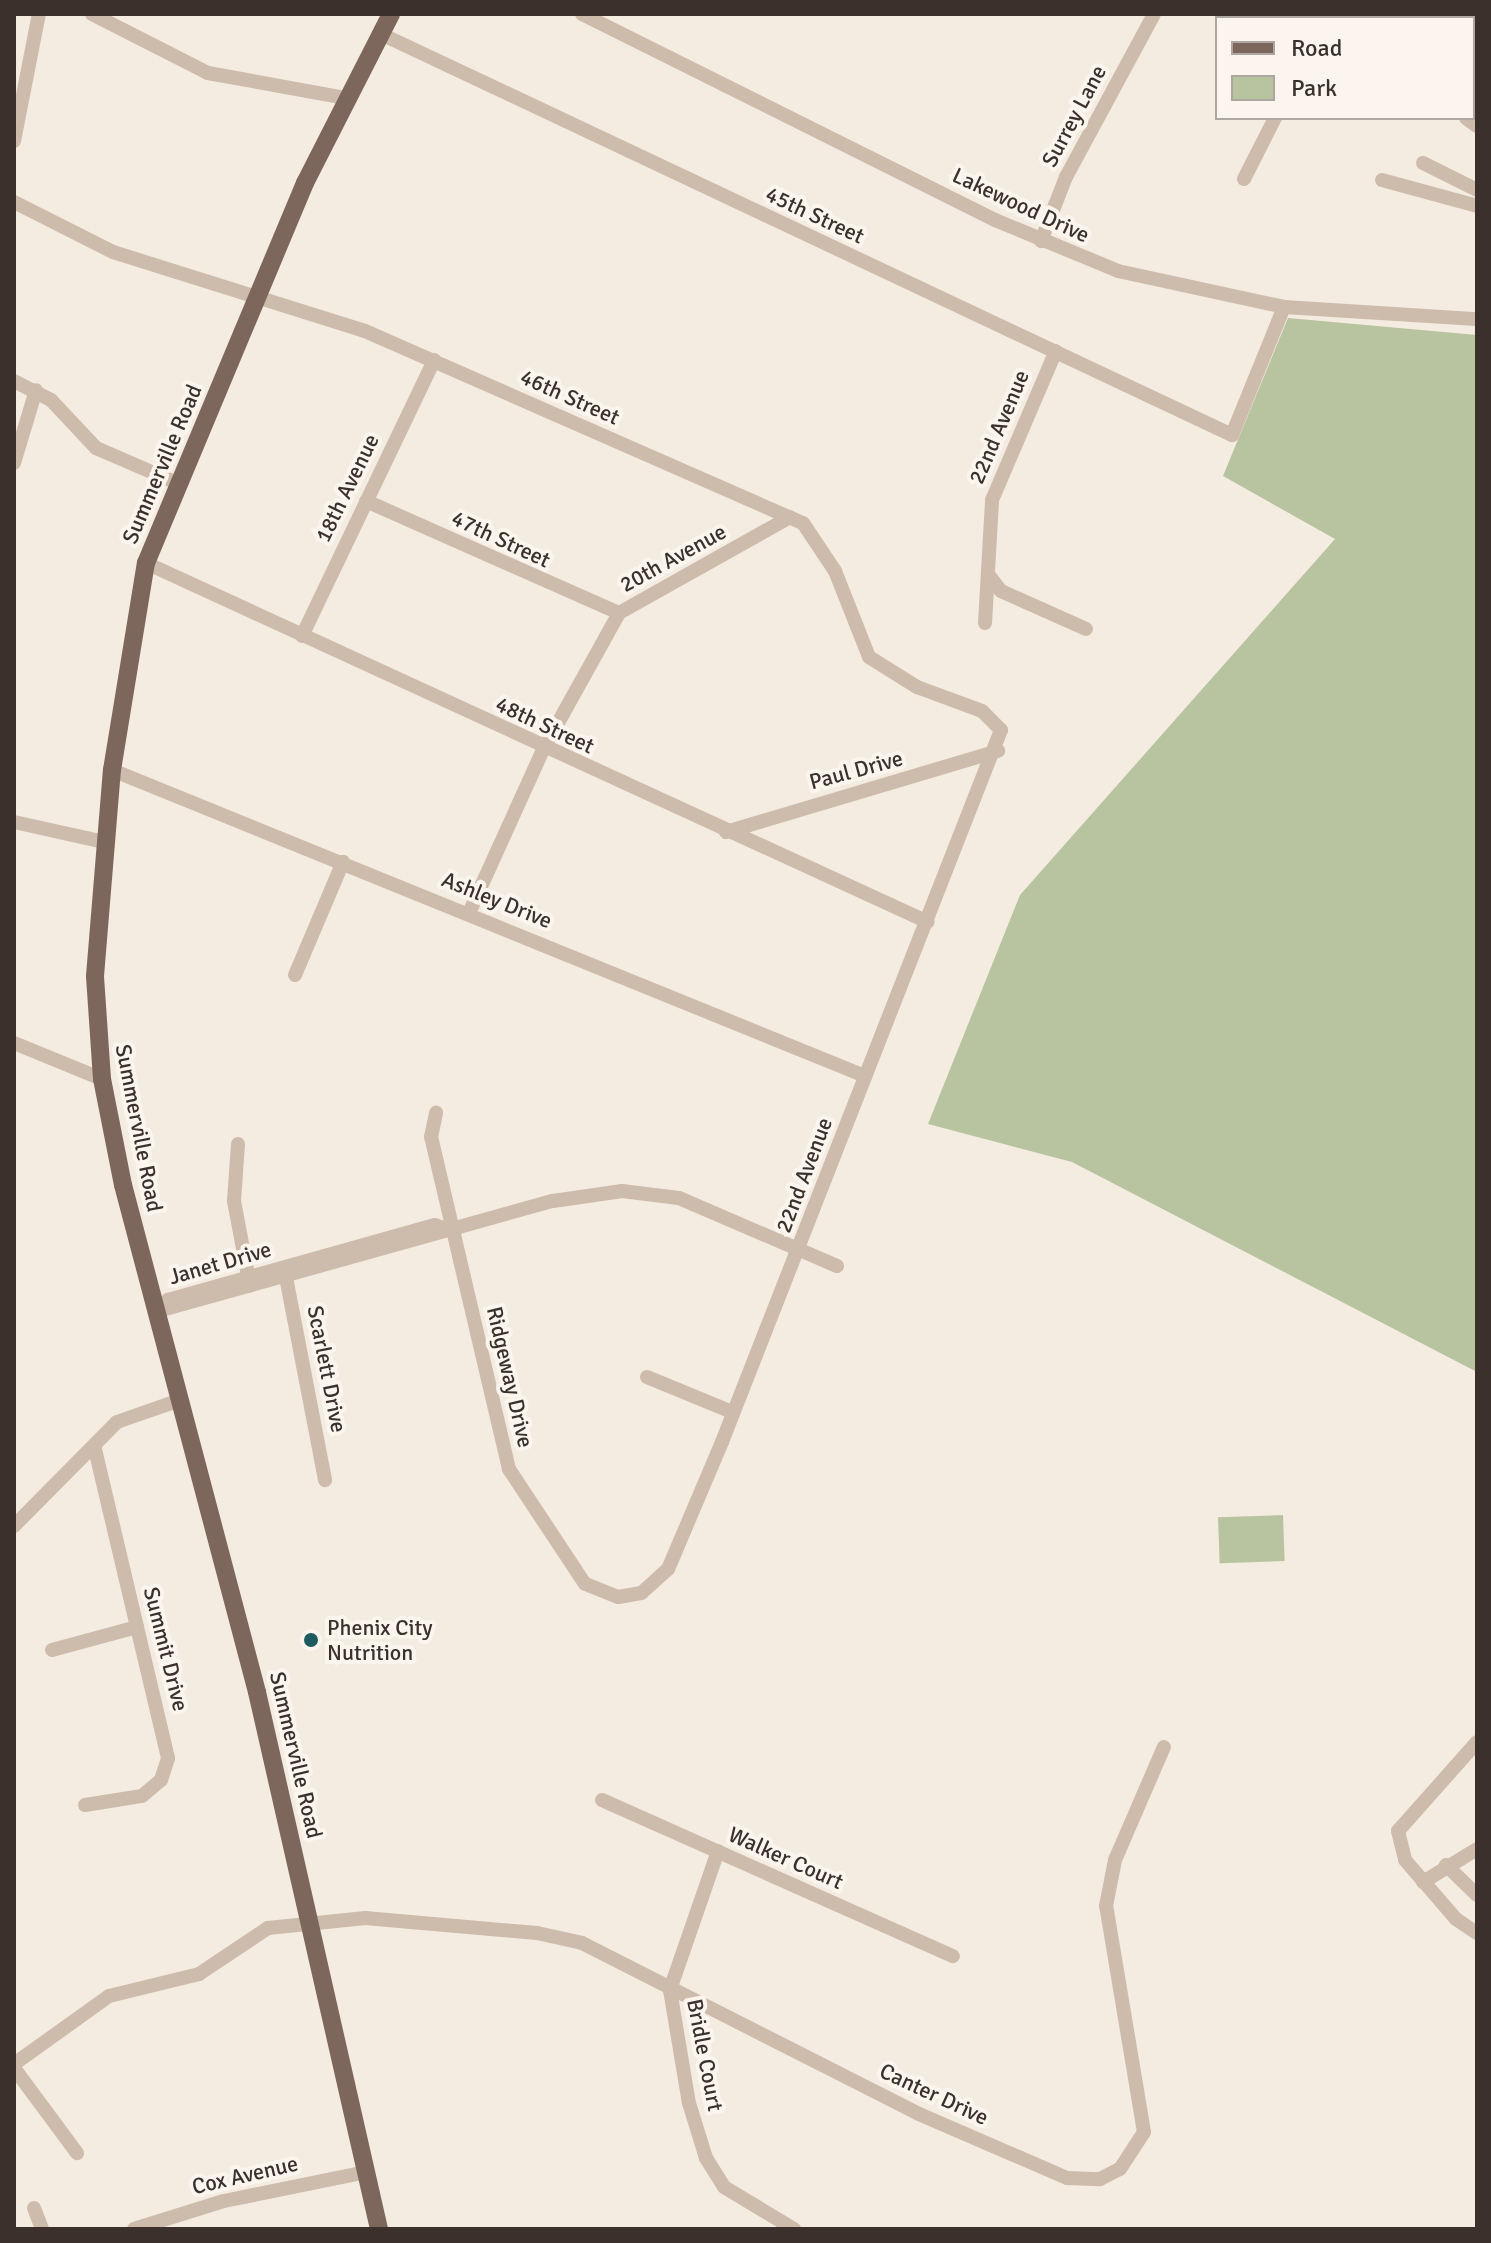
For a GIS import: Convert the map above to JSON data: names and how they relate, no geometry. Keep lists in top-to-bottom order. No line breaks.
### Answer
{"streets":{"main road":["Summerville Road"],"street":["Surrey Lane","Lakewood Drive","45th Street","46th Street","22nd Avenue","18th Avenue","47th Street","20th Avenue","48th Street","Paul Drive","Ashley Drive","Janet Drive","Scarlett Drive","Ridgeway Drive","Summit Drive","Walker Court","Bridle Court","Canter Drive","Cox Avenue"]},"crossings":[["Surrey Lane","Lakewood Drive"],["Lakewood Drive","45th Street"],["45th Street","22nd Avenue"],["45th Street","Summerville Road"],["46th Street","22nd Avenue"],["46th Street","Summerville Road"],["46th Street","18th Avenue"],["46th Street","20th Avenue"],["46th Street","Paul Drive"],["22nd Avenue","48th Street"],["22nd Avenue","Paul Drive"],["22nd Avenue","Ashley Drive"],["22nd Avenue","Janet Drive"],["22nd Avenue","Ridgeway Drive"],["Summerville Road","48th Street"],["Summerville Road","Ashley Drive"],["Summerville Road","Janet Drive"],["Summerville Road","Canter Drive"],["Summerville Road","Cox Avenue"],["18th Avenue","47th Street"],["18th Avenue","48th Street"],["47th Street","20th Avenue"],["20th Avenue","48th Street"],["20th Avenue","Ashley Drive"],["48th Street","Paul Drive"],["Janet Drive","Scarlett Drive"],["Janet Drive","Ridgeway Drive"],["Walker Court","Bridle Court"],["Bridle Court","Canter Drive"]],"places":["Phenix City Nutrition"],"legend":["Road","Park"]}
